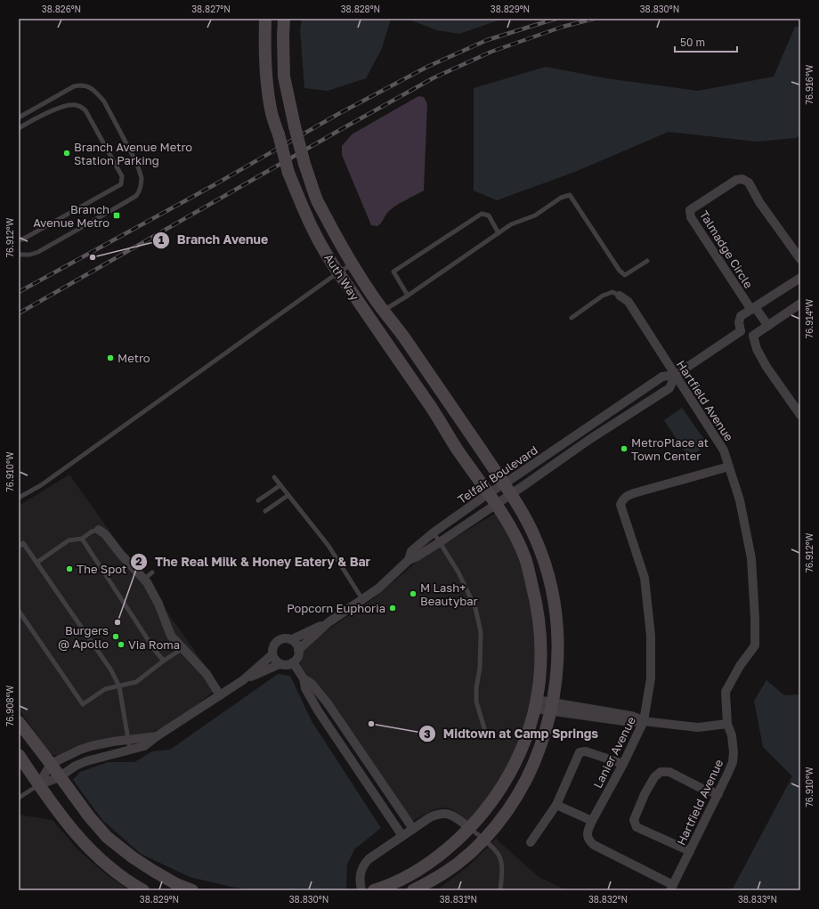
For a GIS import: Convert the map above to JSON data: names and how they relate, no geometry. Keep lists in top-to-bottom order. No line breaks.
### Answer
{"streets":{"street":["Talmadge Circle","Auth Way","Hartfield Avenue","Telfair Boulevard","Lanier Avenue"]},"crossings":[["Auth Way","Telfair Boulevard"],["Hartfield Avenue","Telfair Boulevard"],["Hartfield Avenue","Lanier Avenue"]],"places":{"other":["Branch Avenue Metro Station Parking","Branch Avenue","Metro","MetroPlace at Town Center","The Spot","M Lash+ Beautybar","Popcorn Euphoria","The Real Milk & Honey Eatery & Bar","Burgers @ Apollo","Via Roma","Midtown at Camp Springs"],"transit":["Branch Avenue Metro"]},"scale_bar":"50 m","coordinates":["38.826°N","38.827°N","38.828°N","38.829°N","38.830°N","76.916°W","76.912°W","76.914°W","76.910°W","76.908°W","38.831°N","38.832°N","38.833°N"]}
